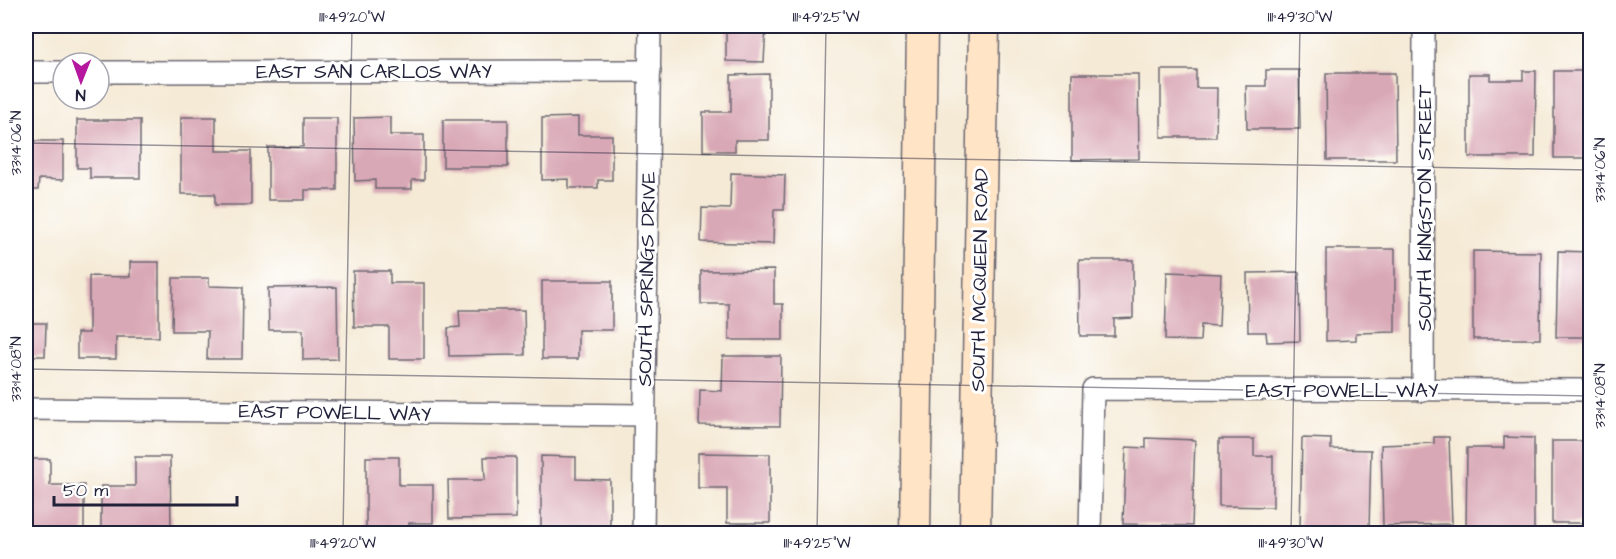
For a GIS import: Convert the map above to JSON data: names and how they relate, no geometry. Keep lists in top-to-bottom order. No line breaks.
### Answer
{"streets":{"main road":["SOUTH MCQUEEN ROAD"],"street":["EAST SAN CARLOS WAY","SOUTH KINGSTON STREET","SOUTH SPRINGS DRIVE","EAST POWELL WAY"]},"crossings":[["EAST SAN CARLOS WAY","SOUTH SPRINGS DRIVE"],["SOUTH KINGSTON STREET","EAST POWELL WAY"],["SOUTH SPRINGS DRIVE","EAST POWELL WAY"]],"scale_bar":"50 m","north":"bottom","coordinates":["111°49'20\"W","111°49'25\"W","111°49'30\"W","33°14'06\"N","33°14'08\"N"]}
